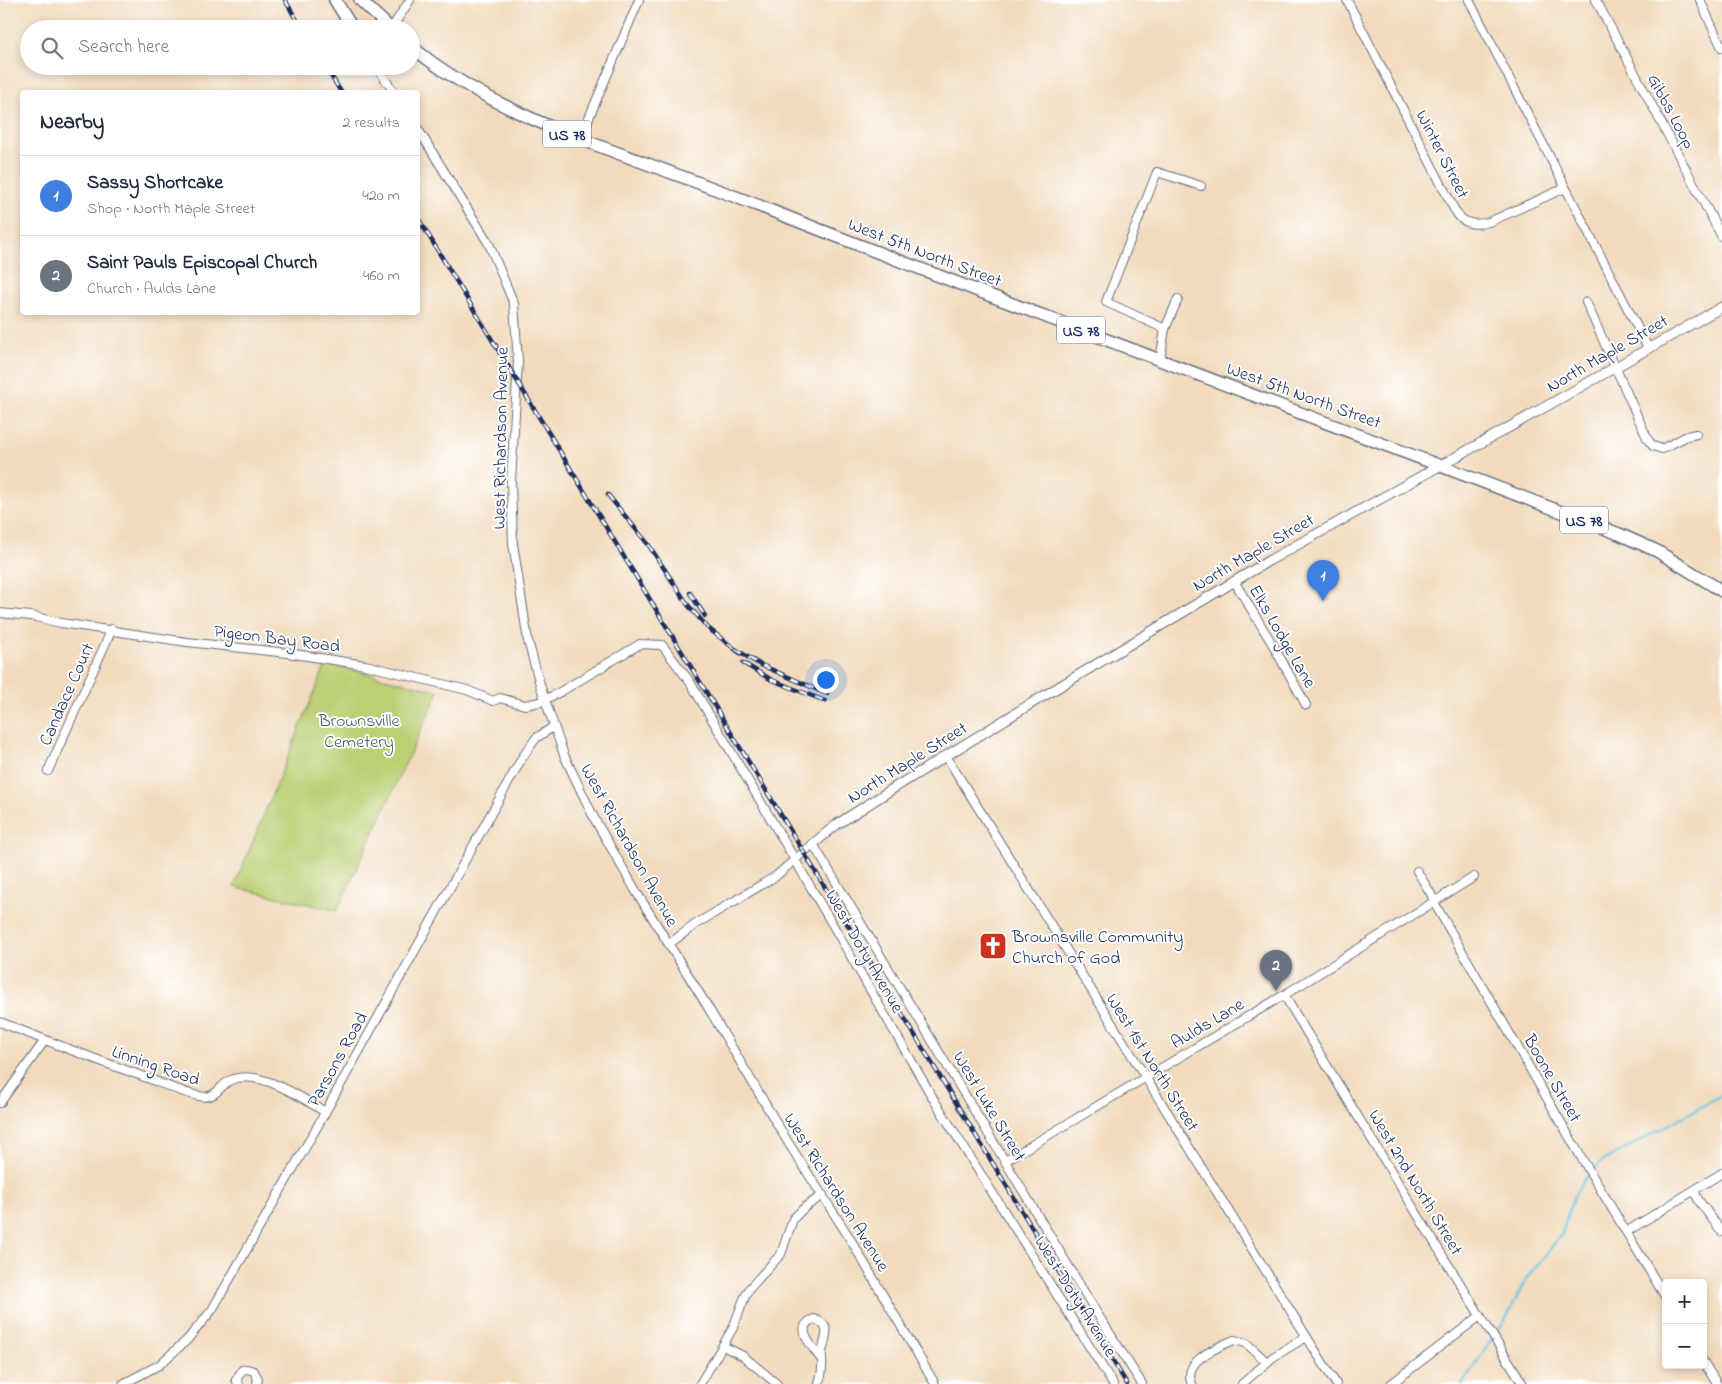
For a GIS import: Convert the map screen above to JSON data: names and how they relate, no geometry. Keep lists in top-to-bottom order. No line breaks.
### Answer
{"streets":{"main road":["US 78","West 5th North Street"],"street":["Gibbs Loop","Winter Street","North Maple Street","West Richardson Avenue","Elks Lodge Lane","Pigeon Bay Road","Candace Court","West Doty Avenue","Aulds Lane","Parsons Road","West 1st North Street","Linning Road","Boone Street","West Luke Street","West 2nd North Street"]},"crossings":[["US 78","West 5th North Street"],["US 78","North Maple Street"],["West 5th North Street","North Maple Street"],["North Maple Street","Elks Lodge Lane"],["North Maple Street","West 1st North Street"],["North Maple Street","West Luke Street"],["West Richardson Avenue","Pigeon Bay Road"],["West Richardson Avenue","West Doty Avenue"],["West Richardson Avenue","Parsons Road"],["Pigeon Bay Road","Candace Court"],["Pigeon Bay Road","West Doty Avenue"],["Aulds Lane","West 1st North Street"],["Aulds Lane","Boone Street"],["Aulds Lane","West Luke Street"],["Aulds Lane","West 2nd North Street"],["Parsons Road","Linning Road"]],"parks":["Brownsville Cemetery"],"places":{"church":["Brownsville Community Church of God"]},"page":{"search":"Search here","heading":["Nearby","2 results"],"list":[{"mark":"1","name":"Sassy Shortcake","note":"Shop · North Maple Street","value":"420 m"},{"mark":"2","name":"Saint Pauls Episcopal Church","note":"Church · Aulds Lane","value":"460 m"}],"pins":["1","2"],"map_buttons":["+","−"]}}
